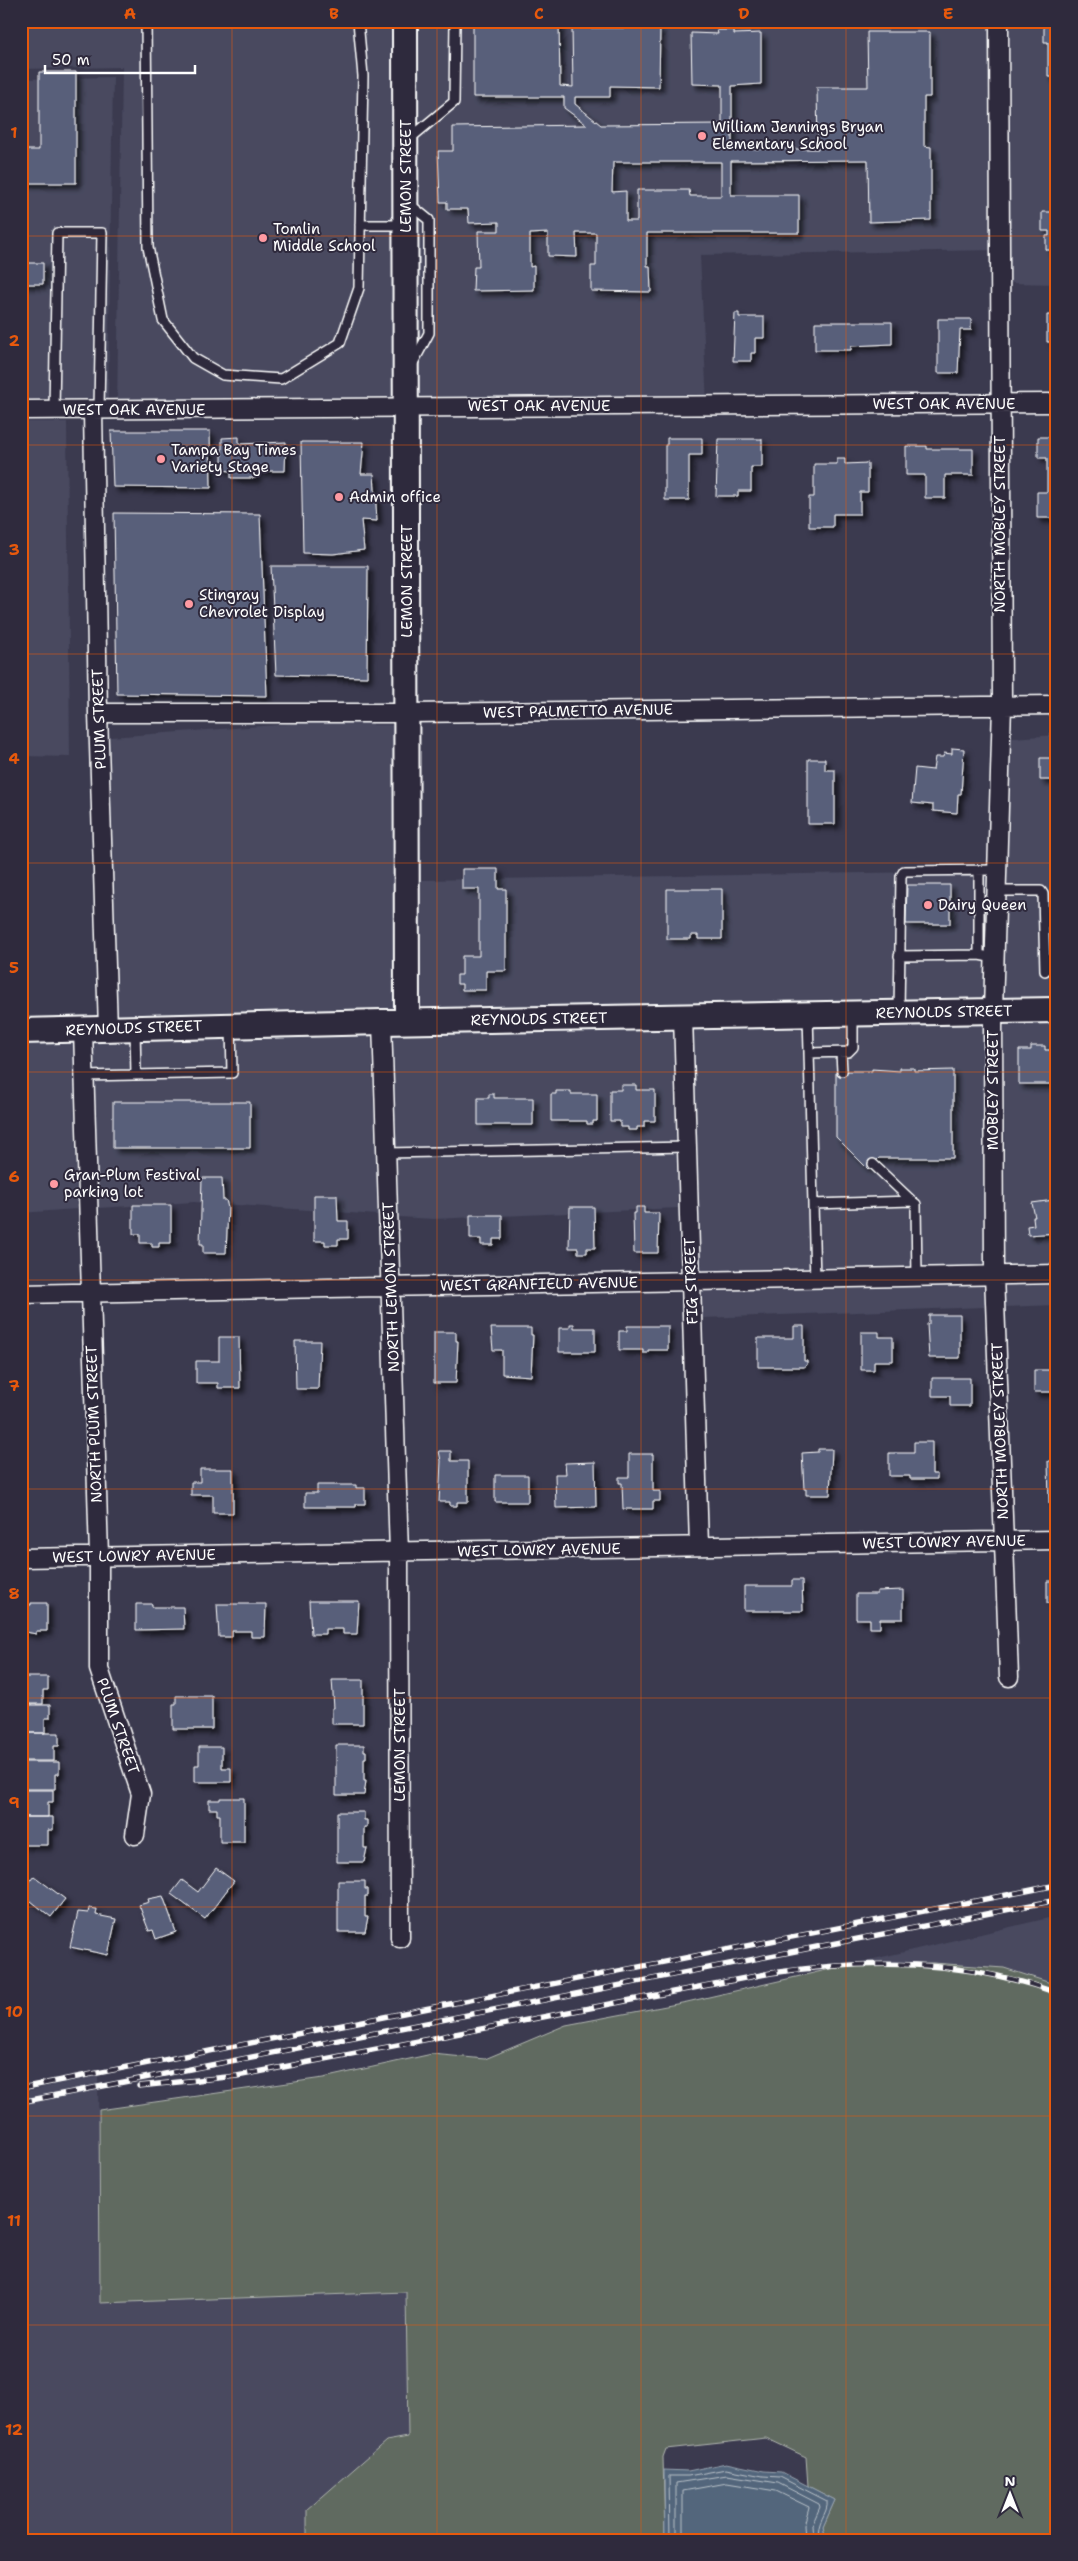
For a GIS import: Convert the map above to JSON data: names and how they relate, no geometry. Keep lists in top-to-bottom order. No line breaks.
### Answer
{"streets":{"main road":["LEMON STREET","REYNOLDS STREET"],"street":["WEST OAK AVENUE","NORTH MOBLEY STREET","WEST PALMETTO AVENUE","PLUM STREET","MOBLEY STREET","FIG STREET","WEST GRANFIELD AVENUE","NORTH LEMON STREET","NORTH PLUM STREET","WEST LOWRY AVENUE"]},"crossings":[["LEMON STREET","WEST OAK AVENUE"],["LEMON STREET","WEST PALMETTO AVENUE"],["LEMON STREET","REYNOLDS STREET"],["LEMON STREET","NORTH LEMON STREET"],["LEMON STREET","WEST LOWRY AVENUE"],["WEST OAK AVENUE","NORTH MOBLEY STREET"],["WEST OAK AVENUE","PLUM STREET"],["NORTH MOBLEY STREET","WEST PALMETTO AVENUE"],["NORTH MOBLEY STREET","MOBLEY STREET"],["NORTH MOBLEY STREET","WEST GRANFIELD AVENUE"],["NORTH MOBLEY STREET","WEST LOWRY AVENUE"],["WEST PALMETTO AVENUE","PLUM STREET"],["PLUM STREET","REYNOLDS STREET"],["PLUM STREET","NORTH PLUM STREET"],["PLUM STREET","WEST LOWRY AVENUE"],["REYNOLDS STREET","MOBLEY STREET"],["REYNOLDS STREET","FIG STREET"],["REYNOLDS STREET","NORTH LEMON STREET"],["MOBLEY STREET","WEST GRANFIELD AVENUE"],["FIG STREET","WEST GRANFIELD AVENUE"],["FIG STREET","WEST LOWRY AVENUE"],["WEST GRANFIELD AVENUE","NORTH LEMON STREET"],["WEST GRANFIELD AVENUE","NORTH PLUM STREET"],["NORTH LEMON STREET","WEST LOWRY AVENUE"],["NORTH PLUM STREET","WEST LOWRY AVENUE"]],"places":["William Jennings Bryan Elementary School","Tomlin Middle School","Tampa Bay Times Variety Stage","Admin office","Stingray Chevrolet Display","Dairy Queen","Gran-Plum Festival parking lot"],"scale_bar":"50 m","north":"top","grid":{"columns":["A","B","C","D","E"],"rows":["1","2","3","4","5","6","7","8","9","10","11","12"]}}
